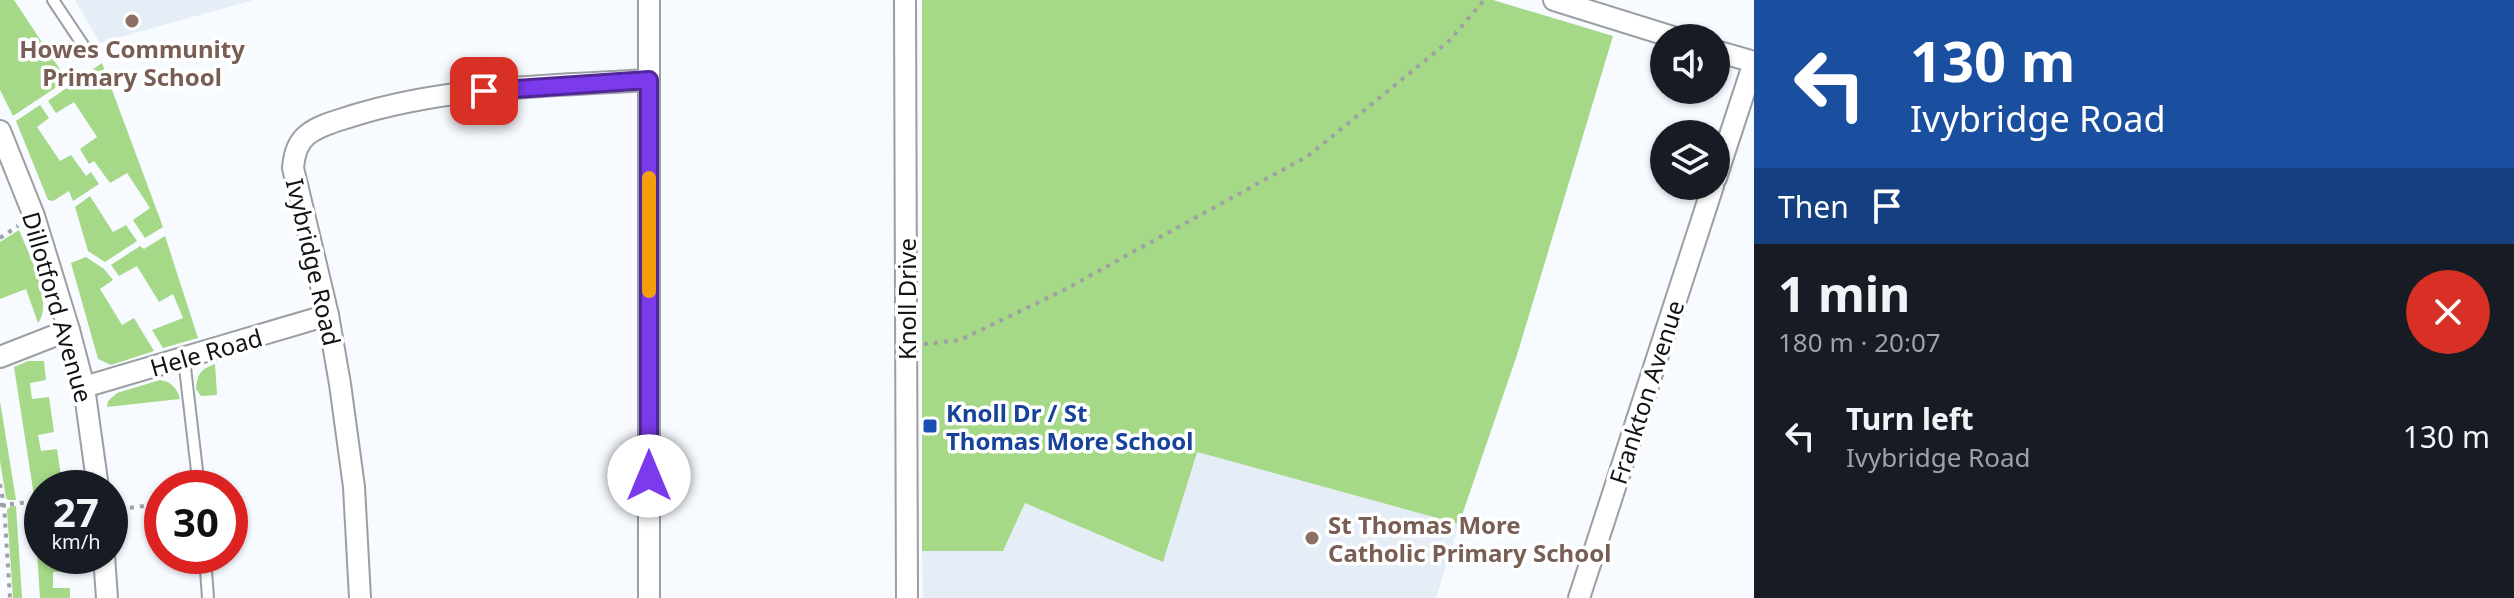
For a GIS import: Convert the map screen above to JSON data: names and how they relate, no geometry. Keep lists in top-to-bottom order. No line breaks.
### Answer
{"streets":{"street":["Ivybridge Road","Knoll Drive","Dillotford Avenue","Hele Road","Frankton Avenue"]},"crossings":[["Ivybridge Road","Hele Road"],["Dillotford Avenue","Hele Road"]],"places":{"other":["Howes Community Primary School","St Thomas More Catholic Primary School"],"transit":["Knoll Dr / St Thomas More School"]},"page":{"turn":["130 m","Ivybridge Road"],"then":"Then","heading":["1 min","180 m · 20:07"],"list":[{"name":"Turn left","note":"Ivybridge Road","value":"130 m"}],"speed":"27 km/h","limit":"30"}}
